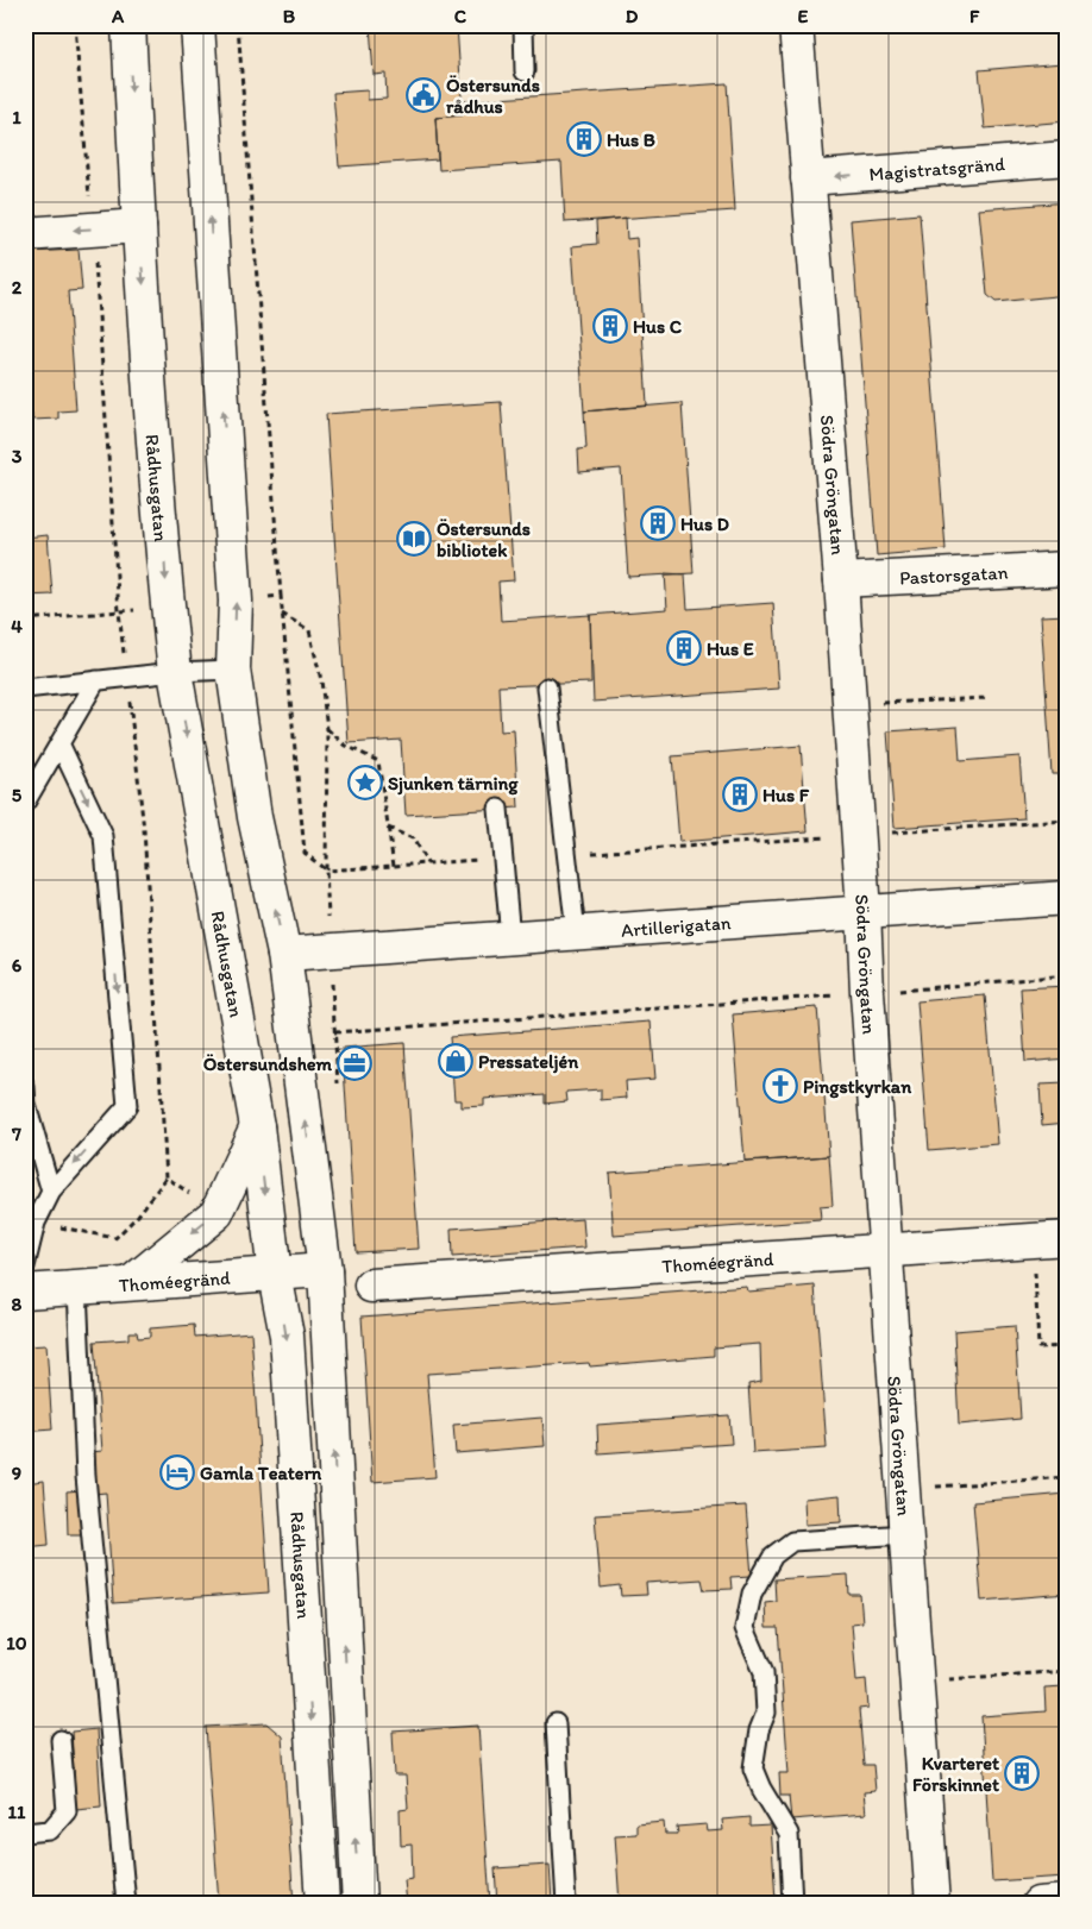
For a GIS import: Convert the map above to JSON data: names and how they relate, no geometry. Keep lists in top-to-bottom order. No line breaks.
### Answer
{"streets":{"street":["Magistratsgränd","Södra Gröngatan","Rådhusgatan","Pastorsgatan","Artillerigatan","Thoméegränd"]},"crossings":[["Magistratsgränd","Södra Gröngatan"],["Södra Gröngatan","Pastorsgatan"],["Södra Gröngatan","Artillerigatan"],["Södra Gröngatan","Thoméegränd"],["Rådhusgatan","Artillerigatan"],["Rådhusgatan","Thoméegränd"]],"one_way":["Magistratsgränd"],"places":{"public building":["Östersunds rådhus"],"building":["Hus B","Hus C","Hus D","Hus E","Hus F","Kvarteret Förskinnet"],"library":["Östersunds bibliotek"],"place":["Sjunken tärning"],"shop":["Pressateljén"],"office":["Östersundshem"],"church":["Pingstkyrkan"],"hotel":["Gamla Teatern"]},"grid":{"columns":["A","B","C","D","E","F"],"rows":["1","2","3","4","5","6","7","8","9","10","11"]}}
